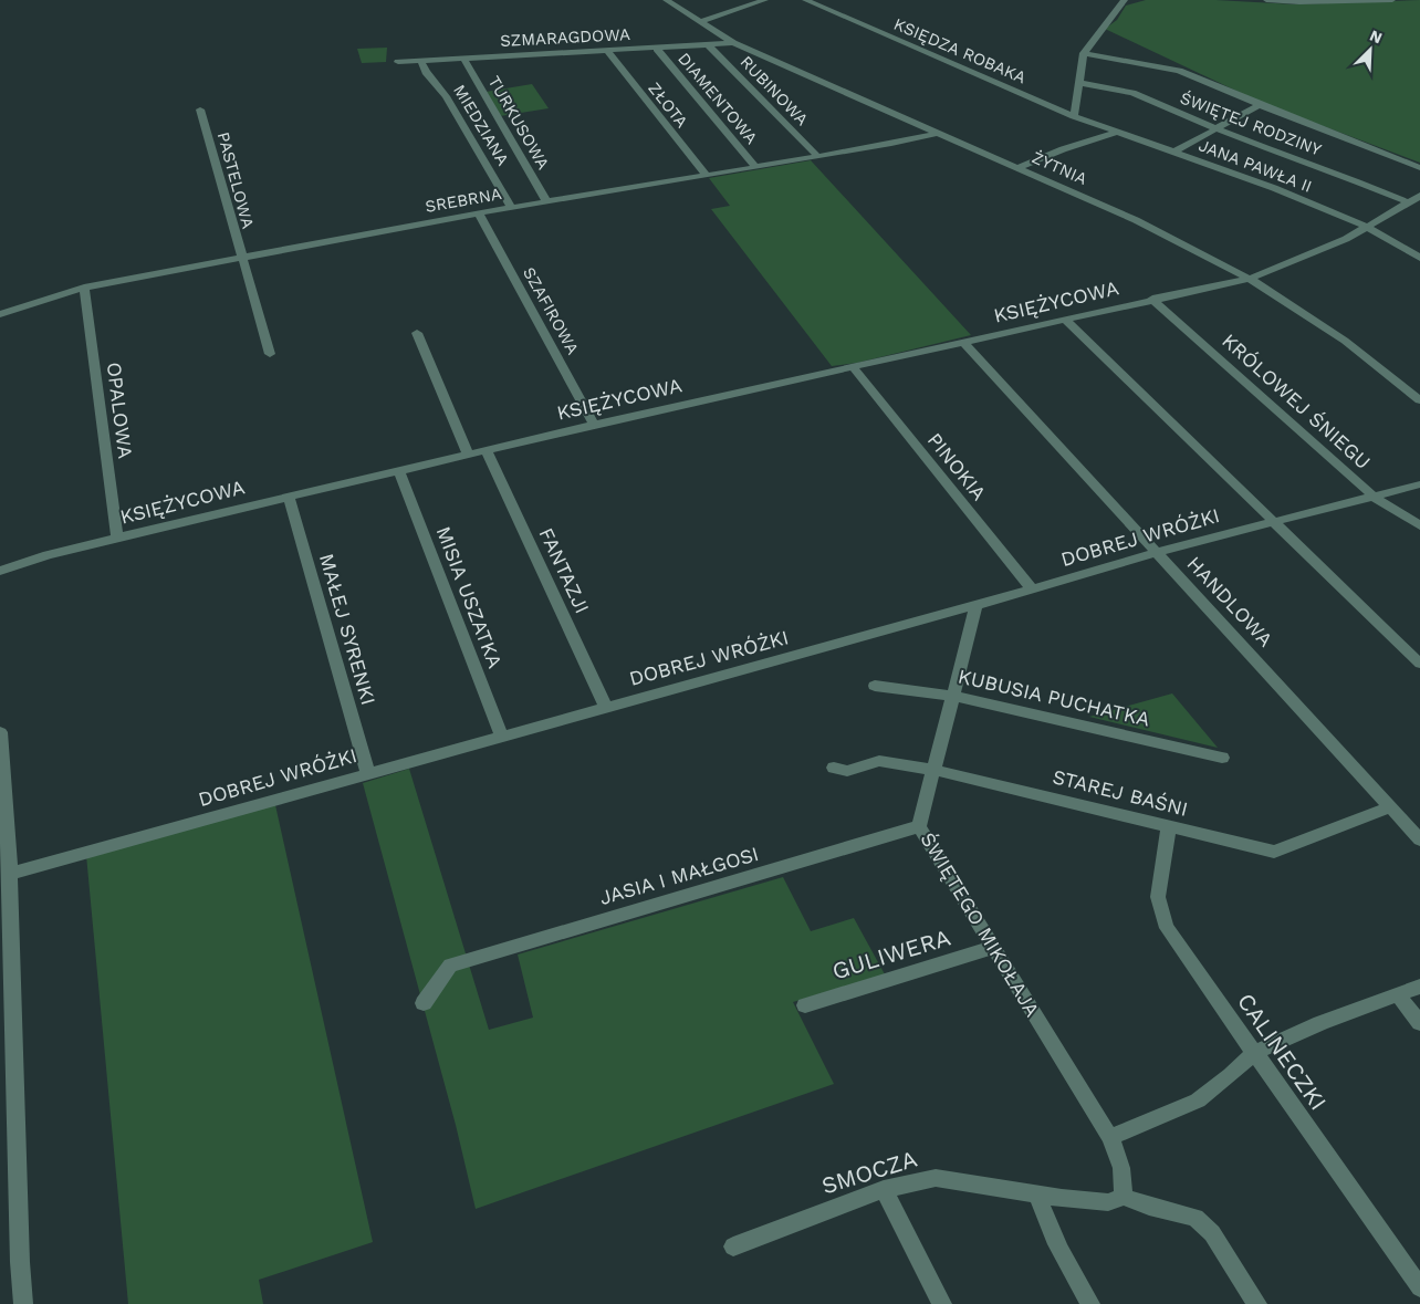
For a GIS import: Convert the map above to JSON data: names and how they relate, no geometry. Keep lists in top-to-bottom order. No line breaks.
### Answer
{"streets":{"street":["SZMARAGDOWA","KSIĘDZA ROBAKA","RUBINOWA","DIAMENTOWA","ZŁOTA","TURKUSOWA","ŚWIĘTEJ RODZINY","MIEDZIANA","JANA PAWŁA II","ŻYTNIA","PASTELOWA","SREBRNA","KSIĘŻYCOWA","SZAFIROWA","KRÓLOWEJ ŚNIEGU","OPALOWA","PINOKIA","DOBREJ WRÓŻKI","FANTAZJI","MISIA USZATKA","HANDLOWA","MAŁEJ SYRENKI","KUBUSIA PUCHATKA","STAREJ BAŚNI","JASIA I MAŁGOSI","ŚWIĘTEGO MIKOŁAJA","GULIWERA","CALINECZKI","SMOCZA"]},"crossings":[["SZMARAGDOWA","RUBINOWA"],["SZMARAGDOWA","DIAMENTOWA"],["SZMARAGDOWA","ZŁOTA"],["SZMARAGDOWA","TURKUSOWA"],["SZMARAGDOWA","MIEDZIANA"],["SZMARAGDOWA","ŻYTNIA"],["KSIĘDZA ROBAKA","JANA PAWŁA II"],["RUBINOWA","SREBRNA"],["DIAMENTOWA","SREBRNA"],["ZŁOTA","SREBRNA"],["TURKUSOWA","SREBRNA"],["ŚWIĘTEJ RODZINY","KSIĘŻYCOWA"],["MIEDZIANA","SREBRNA"],["JANA PAWŁA II","KSIĘŻYCOWA"],["ŻYTNIA","SREBRNA"],["ŻYTNIA","KSIĘŻYCOWA"],["PASTELOWA","SREBRNA"],["SREBRNA","SZAFIROWA"],["SREBRNA","OPALOWA"],["KSIĘŻYCOWA","SZAFIROWA"],["KSIĘŻYCOWA","KRÓLOWEJ ŚNIEGU"],["KSIĘŻYCOWA","OPALOWA"],["KSIĘŻYCOWA","PINOKIA"],["KSIĘŻYCOWA","FANTAZJI"],["KSIĘŻYCOWA","MISIA USZATKA"],["KSIĘŻYCOWA","HANDLOWA"],["KSIĘŻYCOWA","MAŁEJ SYRENKI"],["KRÓLOWEJ ŚNIEGU","DOBREJ WRÓŻKI"],["PINOKIA","DOBREJ WRÓŻKI"],["DOBREJ WRÓŻKI","FANTAZJI"],["DOBREJ WRÓŻKI","MISIA USZATKA"],["DOBREJ WRÓŻKI","HANDLOWA"],["DOBREJ WRÓŻKI","MAŁEJ SYRENKI"],["DOBREJ WRÓŻKI","ŚWIĘTEGO MIKOŁAJA"],["HANDLOWA","STAREJ BAŚNI"],["KUBUSIA PUCHATKA","ŚWIĘTEGO MIKOŁAJA"],["STAREJ BAŚNI","ŚWIĘTEGO MIKOŁAJA"],["STAREJ BAŚNI","CALINECZKI"],["JASIA I MAŁGOSI","ŚWIĘTEGO MIKOŁAJA"],["ŚWIĘTEGO MIKOŁAJA","GULIWERA"],["ŚWIĘTEGO MIKOŁAJA","SMOCZA"]],"north":"top right"}
